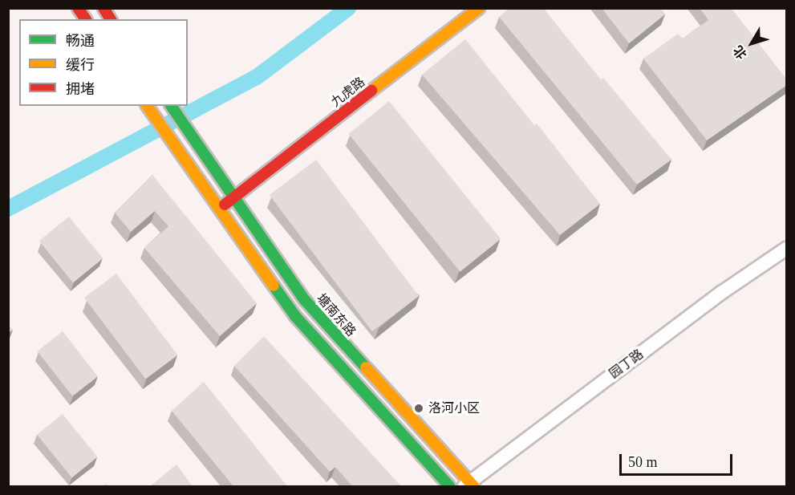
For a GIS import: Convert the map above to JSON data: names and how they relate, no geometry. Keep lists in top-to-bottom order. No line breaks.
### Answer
{"streets":{"main road":["九虎路","塘南东路"],"street":["园丁路"]},"crossings":[["九虎路","塘南东路"],["塘南东路","园丁路"]],"places":["洛河小区"],"legend":["畅通","缓行","拥堵"],"scale_bar":"50 m","north":"bottom left"}
